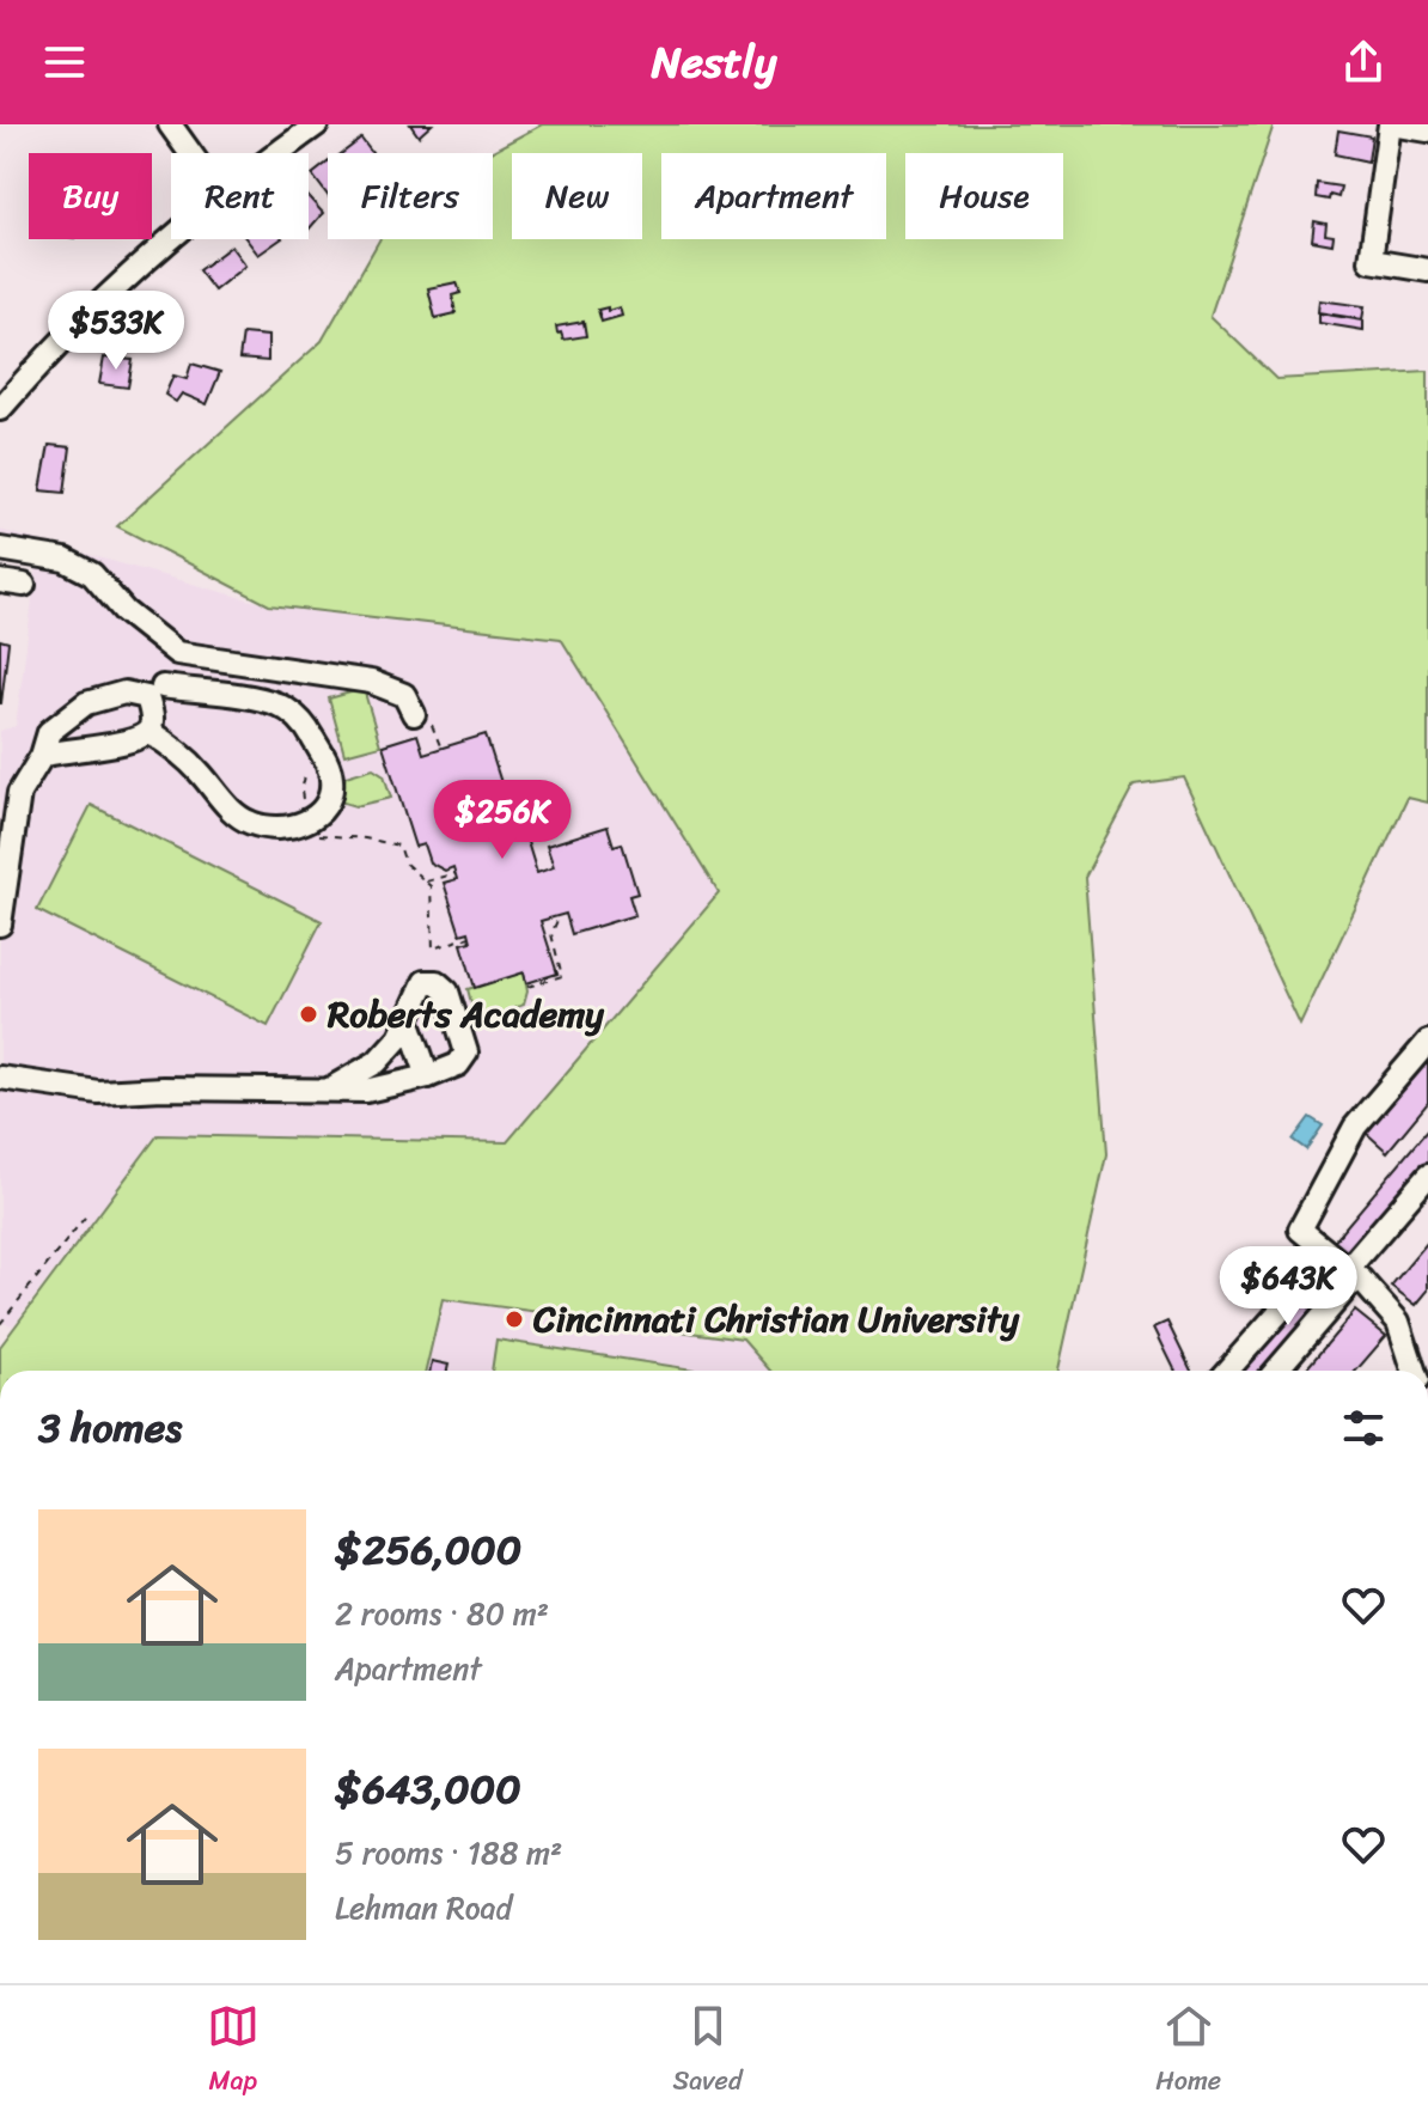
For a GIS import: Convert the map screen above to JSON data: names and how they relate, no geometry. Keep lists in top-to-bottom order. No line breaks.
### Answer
{"places":["Roberts Academy","Cincinnati Christian University"],"page":{"header":"Nestly","chip":["Buy","Rent","Filters","New","Apartment","House"],"price":["$533K","$256K","$643K"],"heading":"3 homes","list":[{"name":"$256,000","note":"2 rooms · 80 m² · Apartment"},{"name":"$643,000","note":"5 rooms · 188 m² · Lehman Road"}],"tabs":["Map","Saved","Home"]}}
